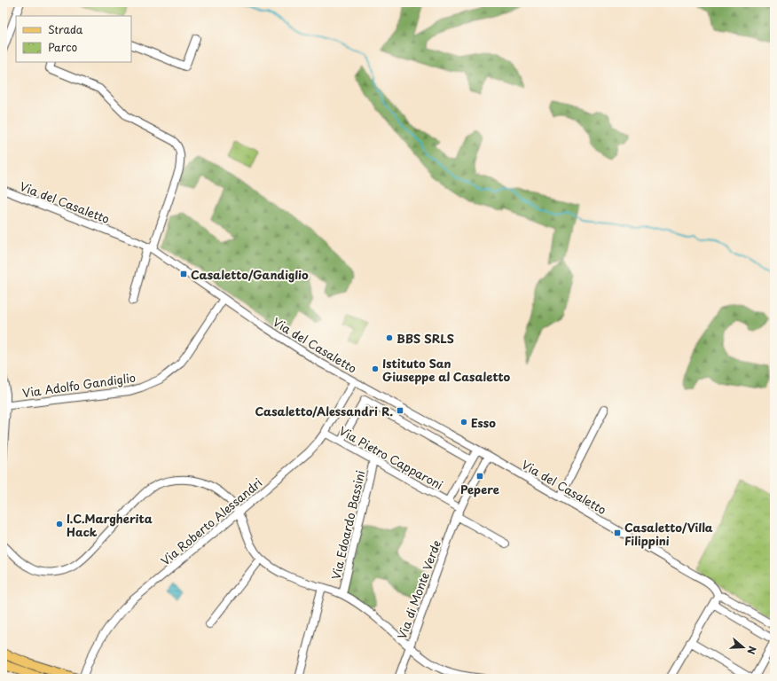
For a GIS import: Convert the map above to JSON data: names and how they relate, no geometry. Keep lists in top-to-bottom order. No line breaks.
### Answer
{"streets":{"street":["Via del Casaletto","Via Adolfo Gandiglio","Via Pietro Capparoni","Via Roberto Alessandri","Via Edoardo Bassini","Via di Monte Verde"]},"crossings":[["Via del Casaletto","Via Adolfo Gandiglio"],["Via del Casaletto","Via Roberto Alessandri"],["Via del Casaletto","Via di Monte Verde"],["Via Pietro Capparoni","Via Roberto Alessandri"],["Via Pietro Capparoni","Via Edoardo Bassini"],["Via Pietro Capparoni","Via di Monte Verde"]],"places":{"transit":["Casaletto/Gandiglio","Casaletto/Alessandri R.","Pepere","Casaletto/Villa Filippini"],"other":["BBS SRLS","Istituto San Giuseppe al Casaletto","Esso","I.C.Margherita Hack"]},"legend":["Strada","Parco"],"north":"right"}
